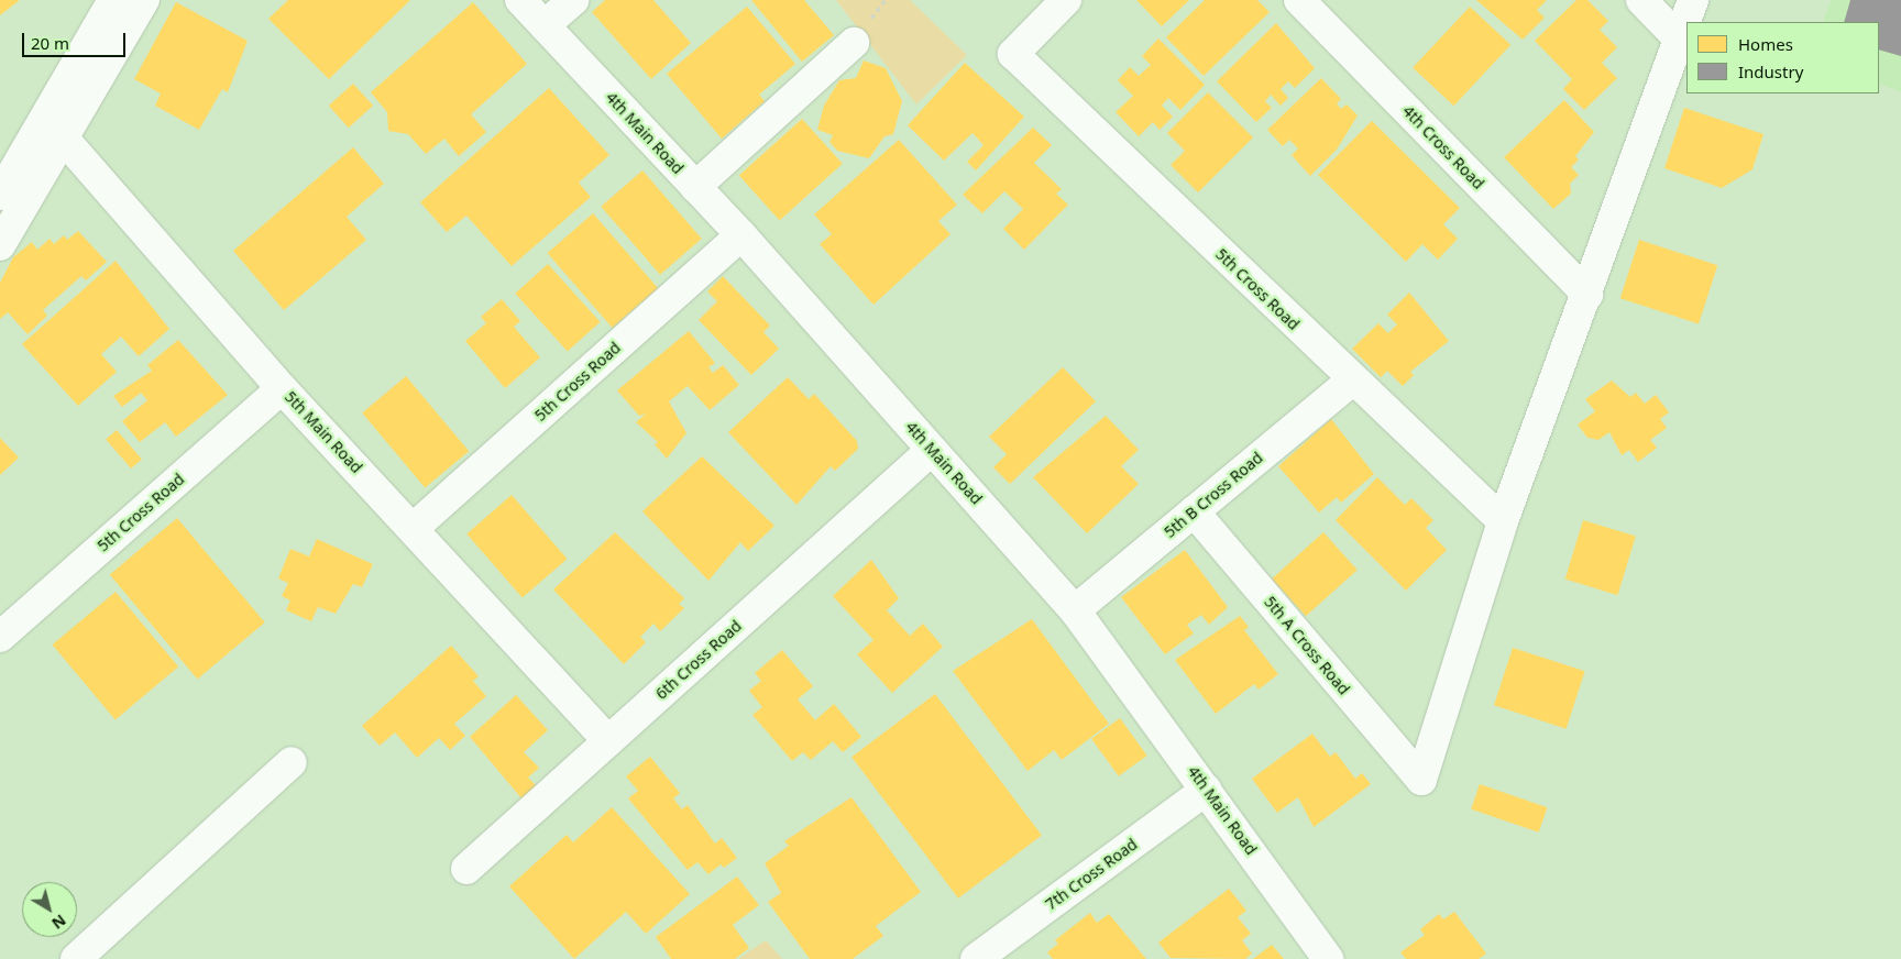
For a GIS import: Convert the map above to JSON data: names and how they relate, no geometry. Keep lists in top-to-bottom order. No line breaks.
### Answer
{"streets":{"street":["4th Main Road","4th Cross Road","5th Cross Road","5th Main Road","5th B Cross Road","5th A Cross Road","6th Cross Road","7th Cross Road"]},"crossings":[["4th Main Road","5th Cross Road"],["4th Main Road","5th B Cross Road"],["4th Main Road","6th Cross Road"],["4th Main Road","7th Cross Road"],["5th Cross Road","5th Main Road"],["5th Cross Road","5th B Cross Road"],["5th Cross Road","5th A Cross Road"],["5th Main Road","6th Cross Road"],["5th B Cross Road","5th A Cross Road"]],"legend":["Homes","Industry"],"scale_bar":"20 m","north":"bottom right"}
